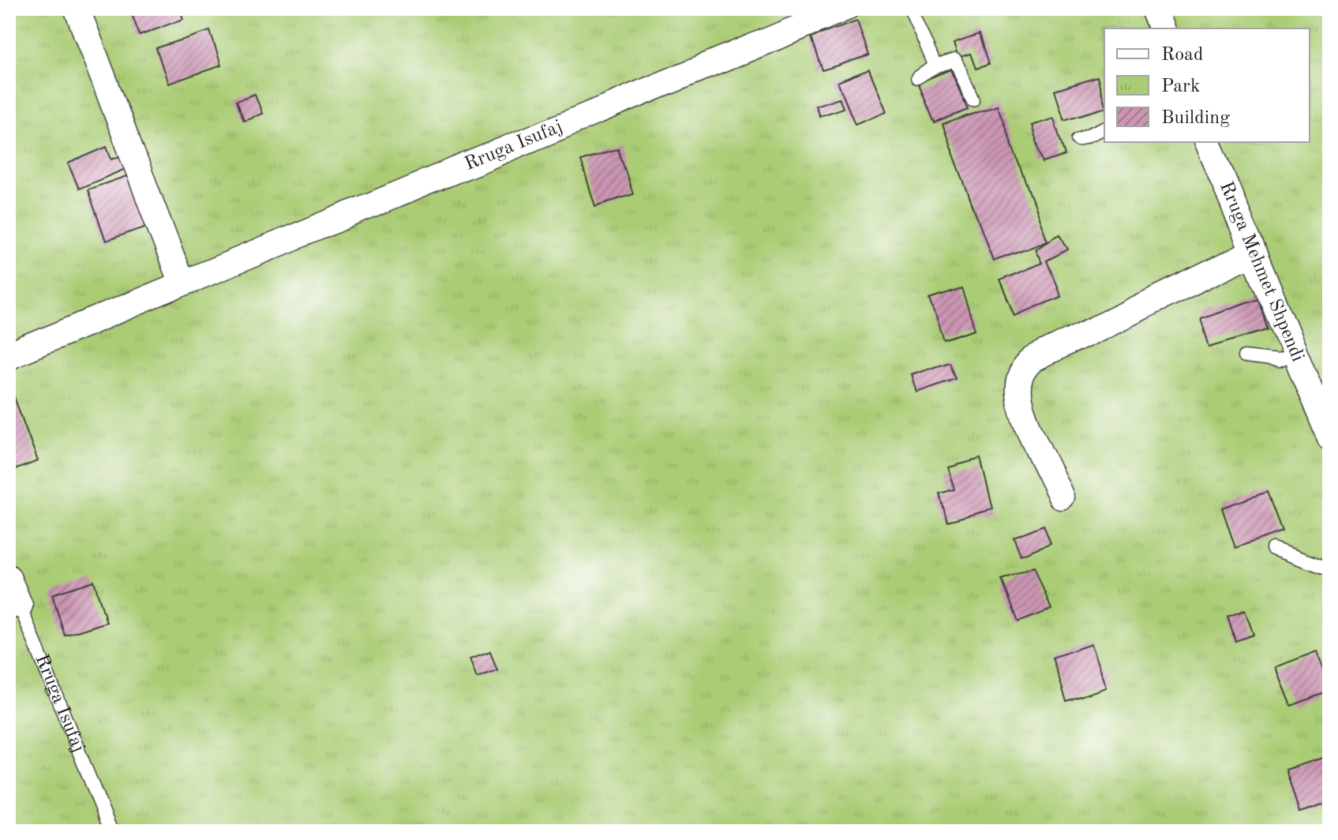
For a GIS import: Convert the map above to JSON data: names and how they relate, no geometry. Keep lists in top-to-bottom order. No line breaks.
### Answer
{"streets":{"street":["Rruga Isufaj","Rruga Mehmet Shpendi"]},"legend":["Road","Park","Building"]}
